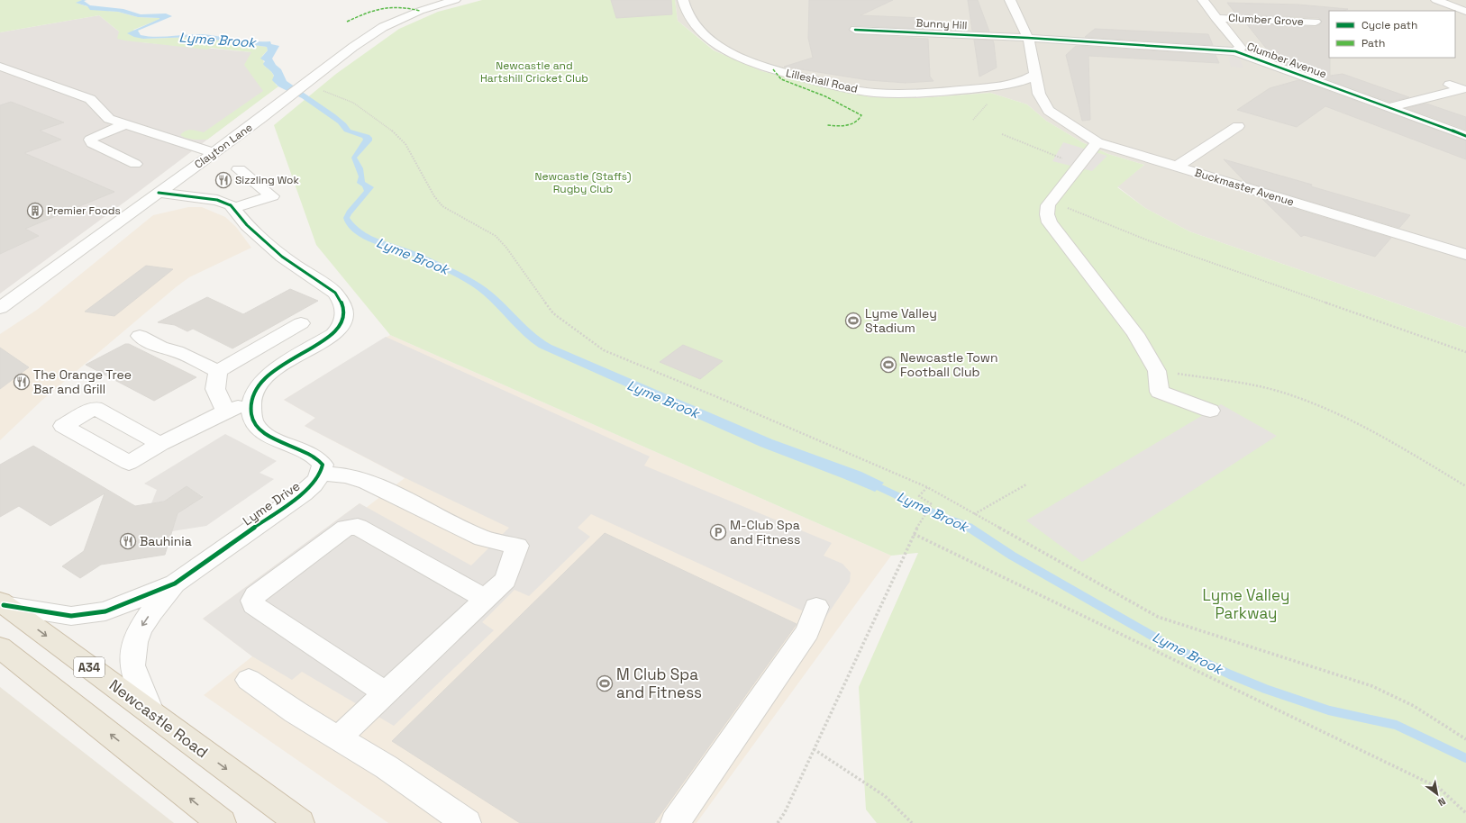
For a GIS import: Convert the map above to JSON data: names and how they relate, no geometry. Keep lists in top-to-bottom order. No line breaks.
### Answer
{"streets":{"highway":["A34","Newcastle Road"],"street":["Clumber Grove","Bunny Hill","Clumber Avenue","Lilleshall Road","Clayton Lane","Buckmaster Avenue","Lyme Drive"]},"crossings":[["Bunny Hill","Clumber Avenue"],["Bunny Hill","Buckmaster Avenue"],["Clumber Avenue","Buckmaster Avenue"],["Lilleshall Road","Buckmaster Avenue"],["Lyme Drive","Newcastle Road"]],"water":["Lyme Brook"],"parks":["Newcastle and Hartshill Cricket Club","Newcastle (Staffs) Rugby Club","Lyme Valley Parkway"],"places":{"restaurant":["Sizzling Wok","The Orange Tree Bar and Grill","Bauhinia"],"building":["Premier Foods"],"sports":["Lyme Valley Stadium","Newcastle Town Football Club","M Club Spa and Fitness"],"parking":["M-Club Spa and Fitness"]},"legend":["Cycle path","Path"],"north":"bottom right"}
